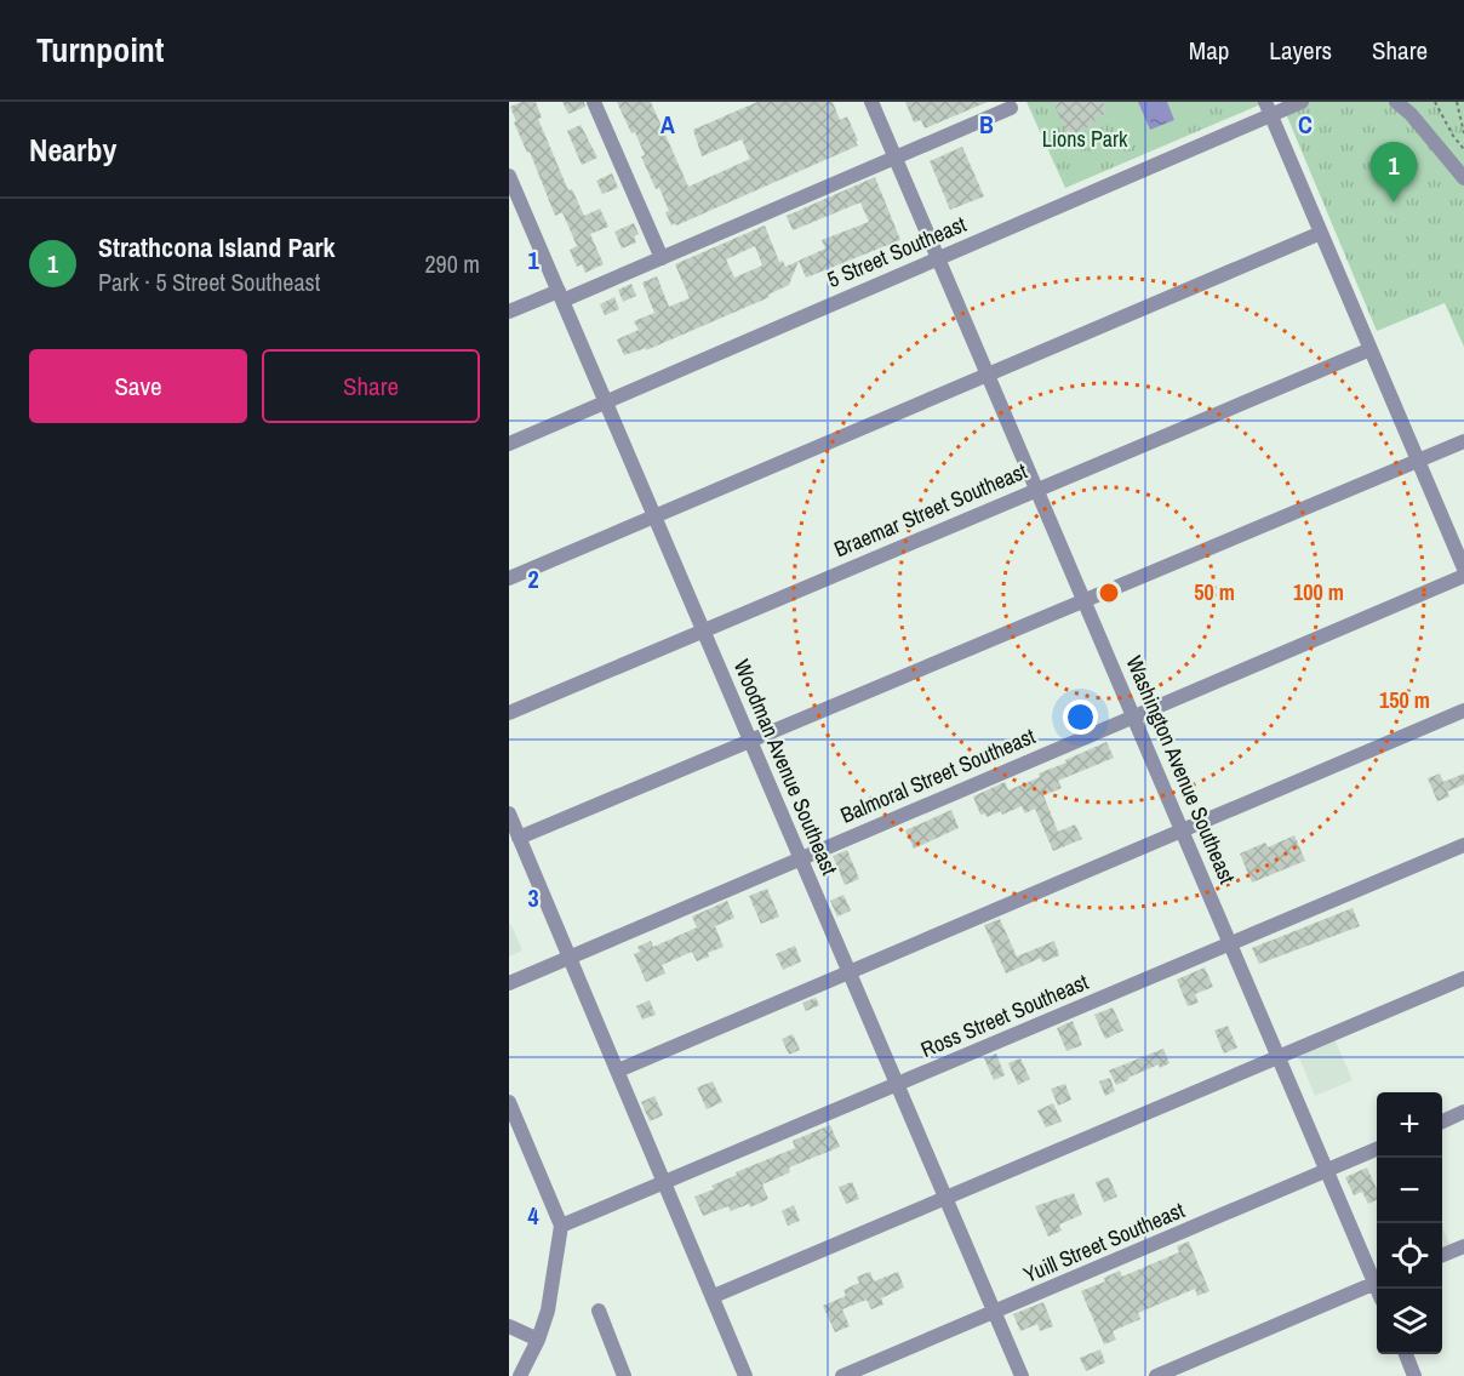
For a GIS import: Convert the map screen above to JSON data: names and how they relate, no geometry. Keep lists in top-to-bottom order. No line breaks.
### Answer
{"streets":{"street":["5 Street Southeast","Braemar Street Southeast","Woodman Avenue Southeast","Washington Avenue Southeast","Balmoral Street Southeast","Ross Street Southeast","Yuill Street Southeast"]},"crossings":[["5 Street Southeast","Woodman Avenue Southeast"],["5 Street Southeast","Washington Avenue Southeast"],["Braemar Street Southeast","Woodman Avenue Southeast"],["Braemar Street Southeast","Washington Avenue Southeast"],["Woodman Avenue Southeast","Balmoral Street Southeast"],["Woodman Avenue Southeast","Ross Street Southeast"],["Woodman Avenue Southeast","Yuill Street Southeast"],["Washington Avenue Southeast","Balmoral Street Southeast"],["Washington Avenue Southeast","Ross Street Southeast"],["Washington Avenue Southeast","Yuill Street Southeast"]],"parks":["Lions Park"],"page":{"header":"Turnpoint","nav":["Map","Layers","Share"],"heading":"Nearby","pins":"1","list":[{"mark":"1","name":"Strathcona Island Park","note":"Park · 5 Street Southeast","value":"290 m"}],"buttons":["Save","Share"],"map_buttons":["+","−"]},"grid":{"columns":["A","B","C"],"rows":["1","2","3","4"]},"rings":["50 m","100 m","150 m"]}
